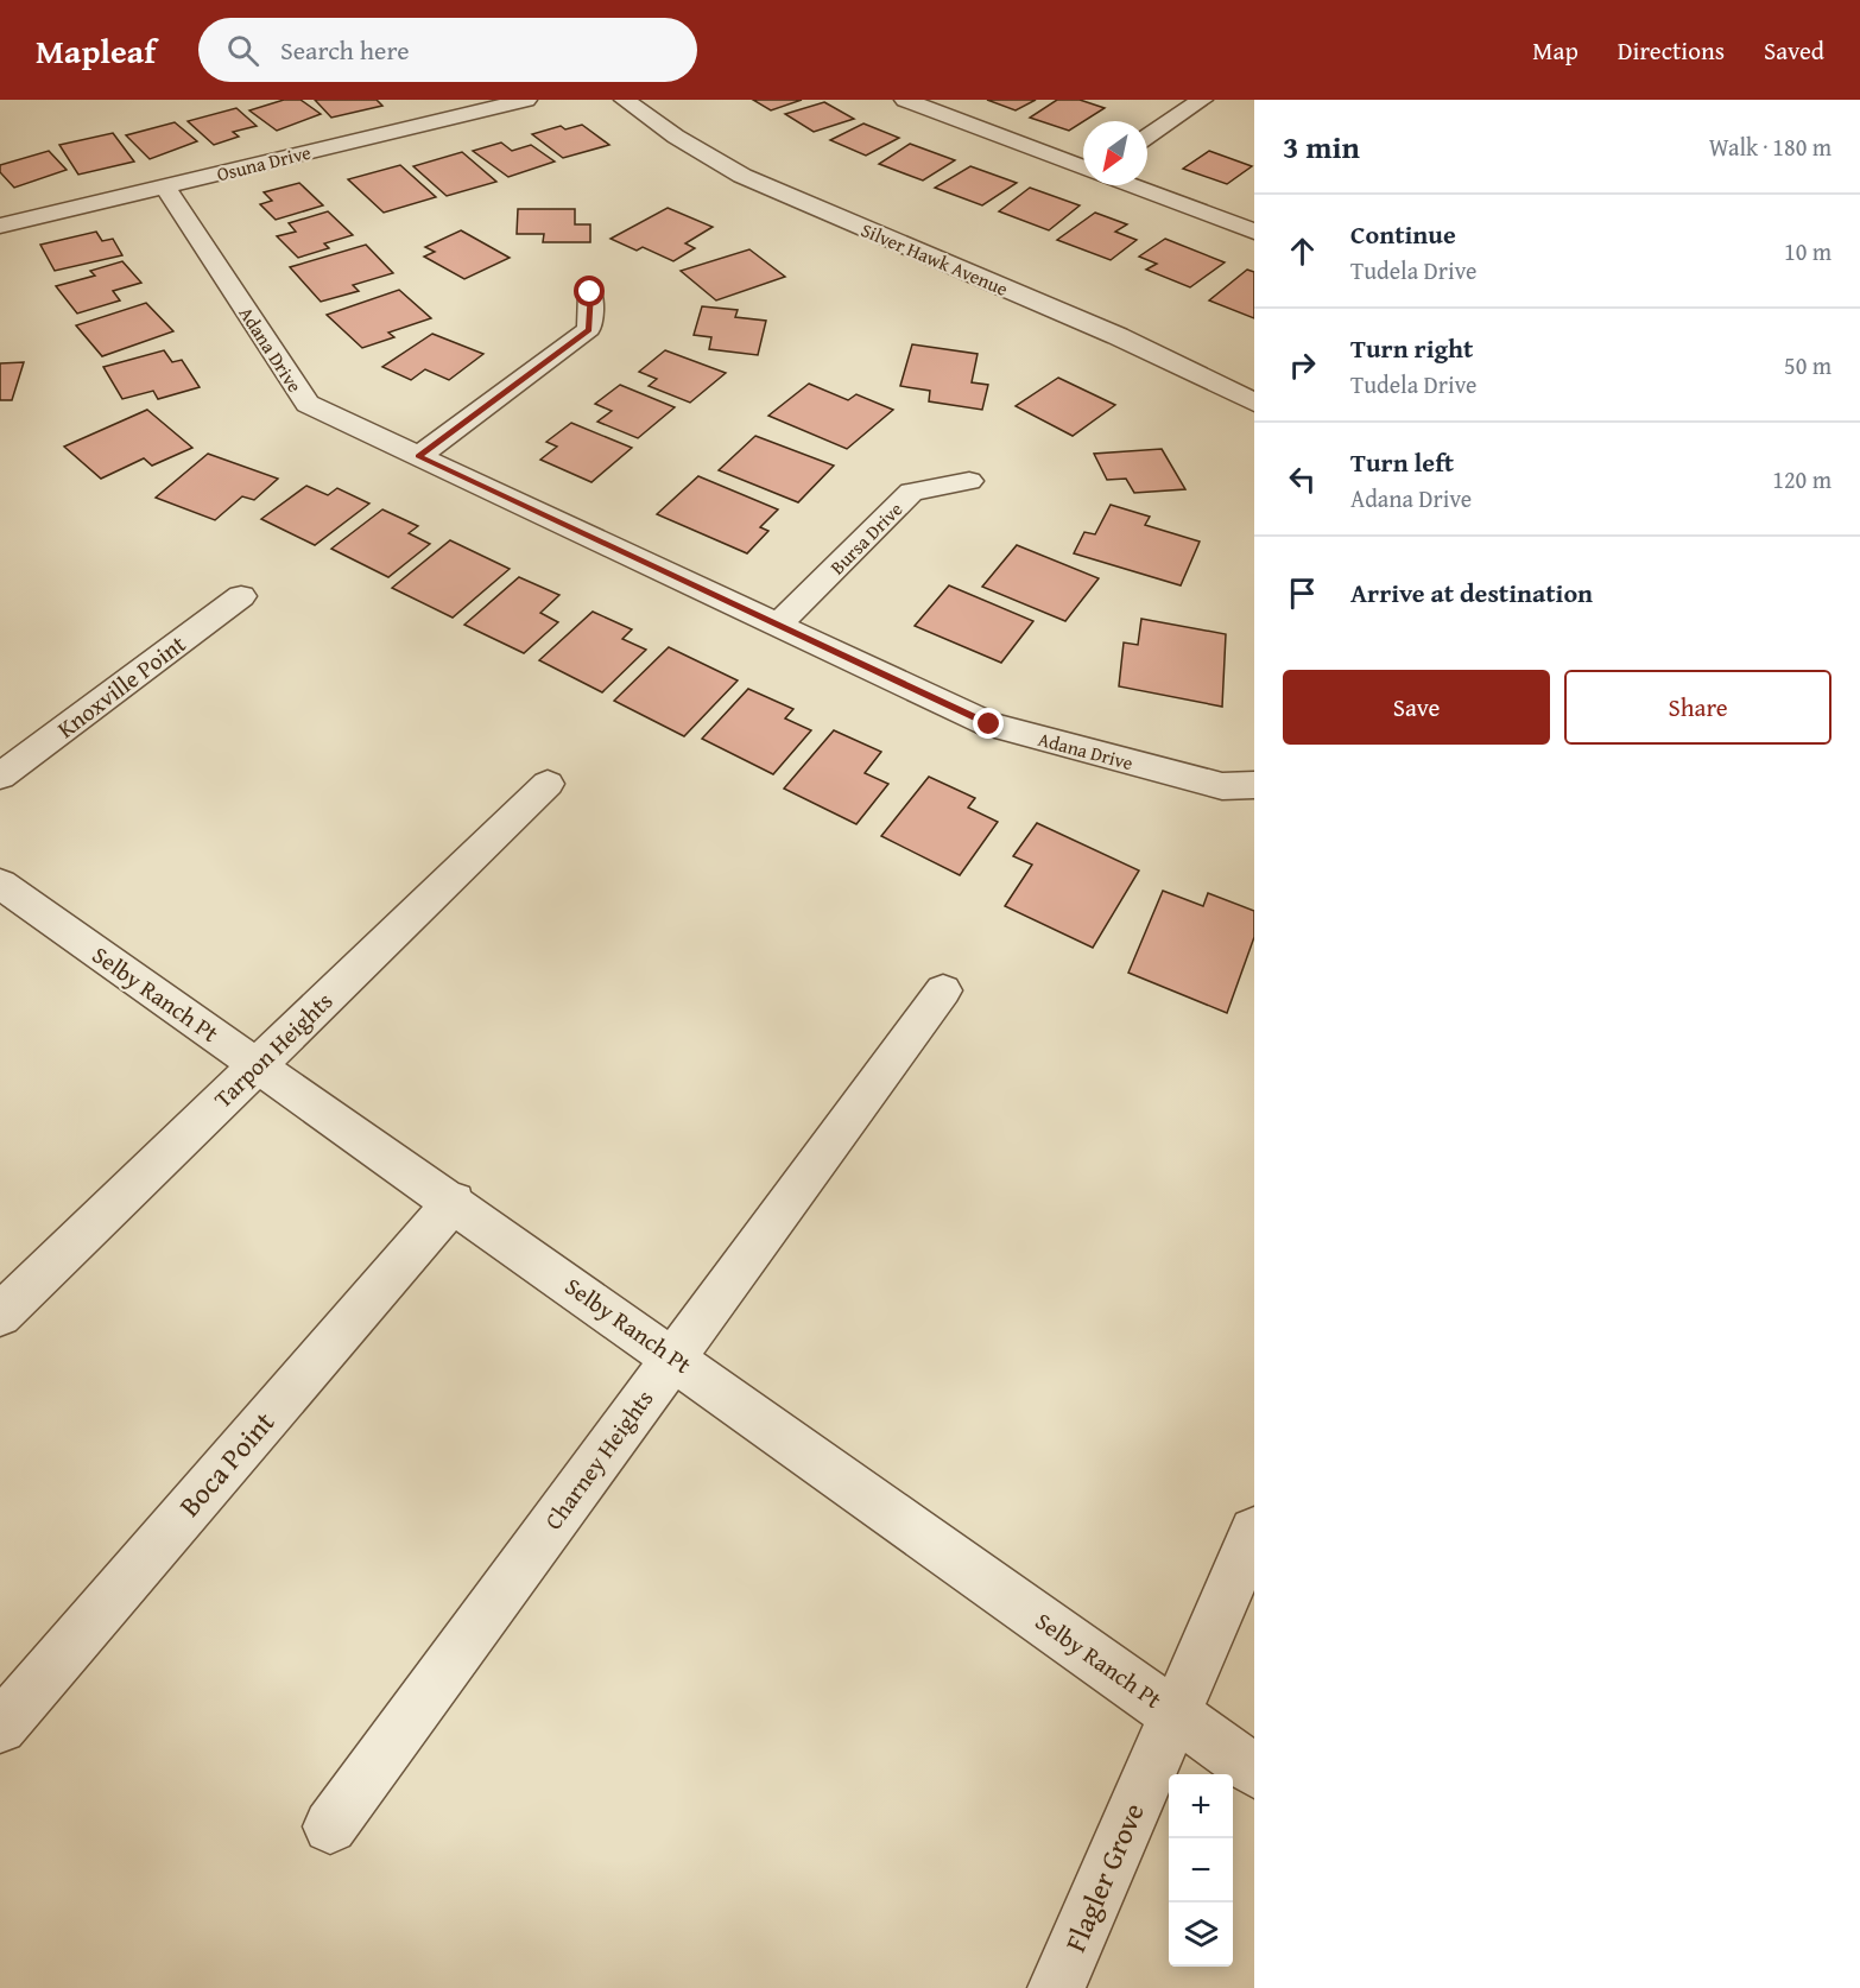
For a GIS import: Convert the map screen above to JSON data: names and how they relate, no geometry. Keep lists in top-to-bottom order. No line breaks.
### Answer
{"streets":{"street":["Osuna Drive","Silver Hawk Avenue","Adana Drive","Bursa Drive","Knoxville Point","Selby Ranch Pt","Tarpon Heights","Charney Heights","Boca Point","Flagler Grove"]},"crossings":[["Osuna Drive","Adana Drive"],["Adana Drive","Bursa Drive"],["Selby Ranch Pt","Tarpon Heights"],["Selby Ranch Pt","Charney Heights"],["Selby Ranch Pt","Boca Point"],["Selby Ranch Pt","Flagler Grove"]],"north":"bottom left","page":{"header":"Mapleaf","search":"Search here","nav":["Map","Directions","Saved"],"heading":["3 min","Walk · 180 m"],"list":[["Continue","Tudela Drive","10 m"],["Turn right","Tudela Drive","50 m"],["Turn left","Adana Drive","120 m"],"Arrive at destination"],"buttons":["Save","Share"],"map_buttons":["+","−"]}}
